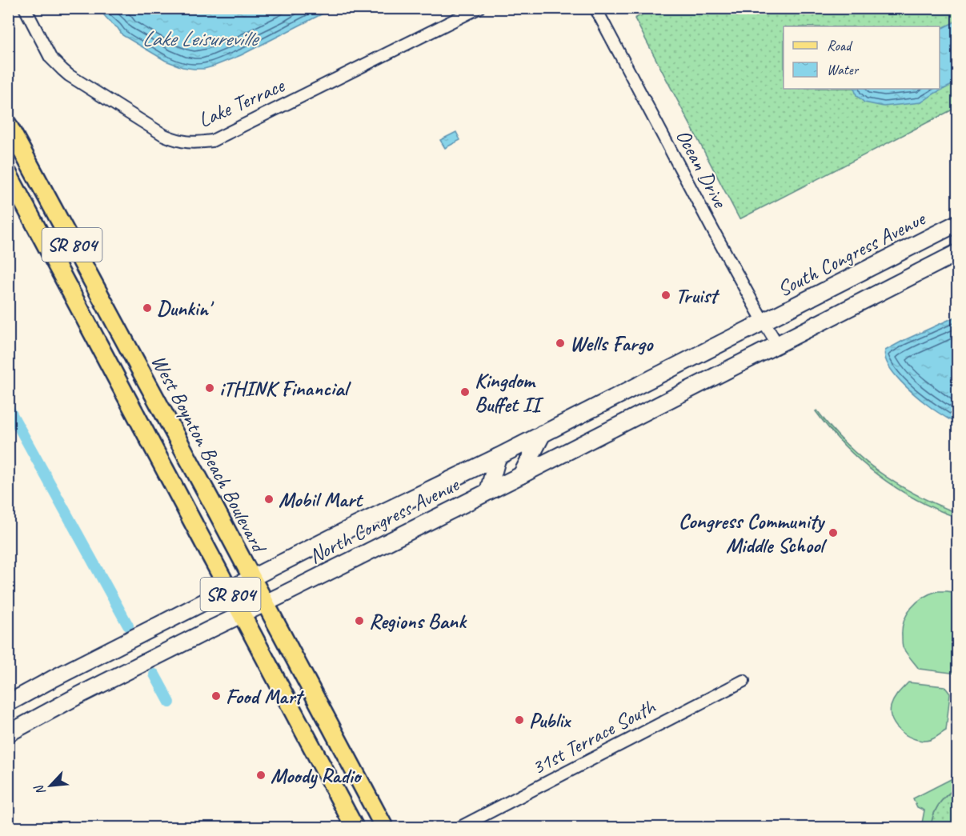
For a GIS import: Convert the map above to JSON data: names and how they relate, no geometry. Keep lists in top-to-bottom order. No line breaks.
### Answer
{"streets":{"main road":["SR 804","South Congress Avenue","West Boynton Beach Boulevard","North Congress Avenue"],"street":["Lake Terrace","Ocean Drive","31st Terrace South"]},"crossings":[["Ocean Drive","South Congress Avenue"],["Ocean Drive","North Congress Avenue"],["SR 804","North Congress Avenue"],["South Congress Avenue","North Congress Avenue"],["West Boynton Beach Boulevard","North Congress Avenue"]],"water":["Lake Leisureville"],"places":["Truist","Dunkin'","Wells Fargo","iTHINK Financial","Kingdom Buffet II","Mobil Mart","Congress Community Middle School","Regions Bank","Food Mart","Publix","Moody Radio"],"legend":["Road","Water"],"north":"bottom left"}
